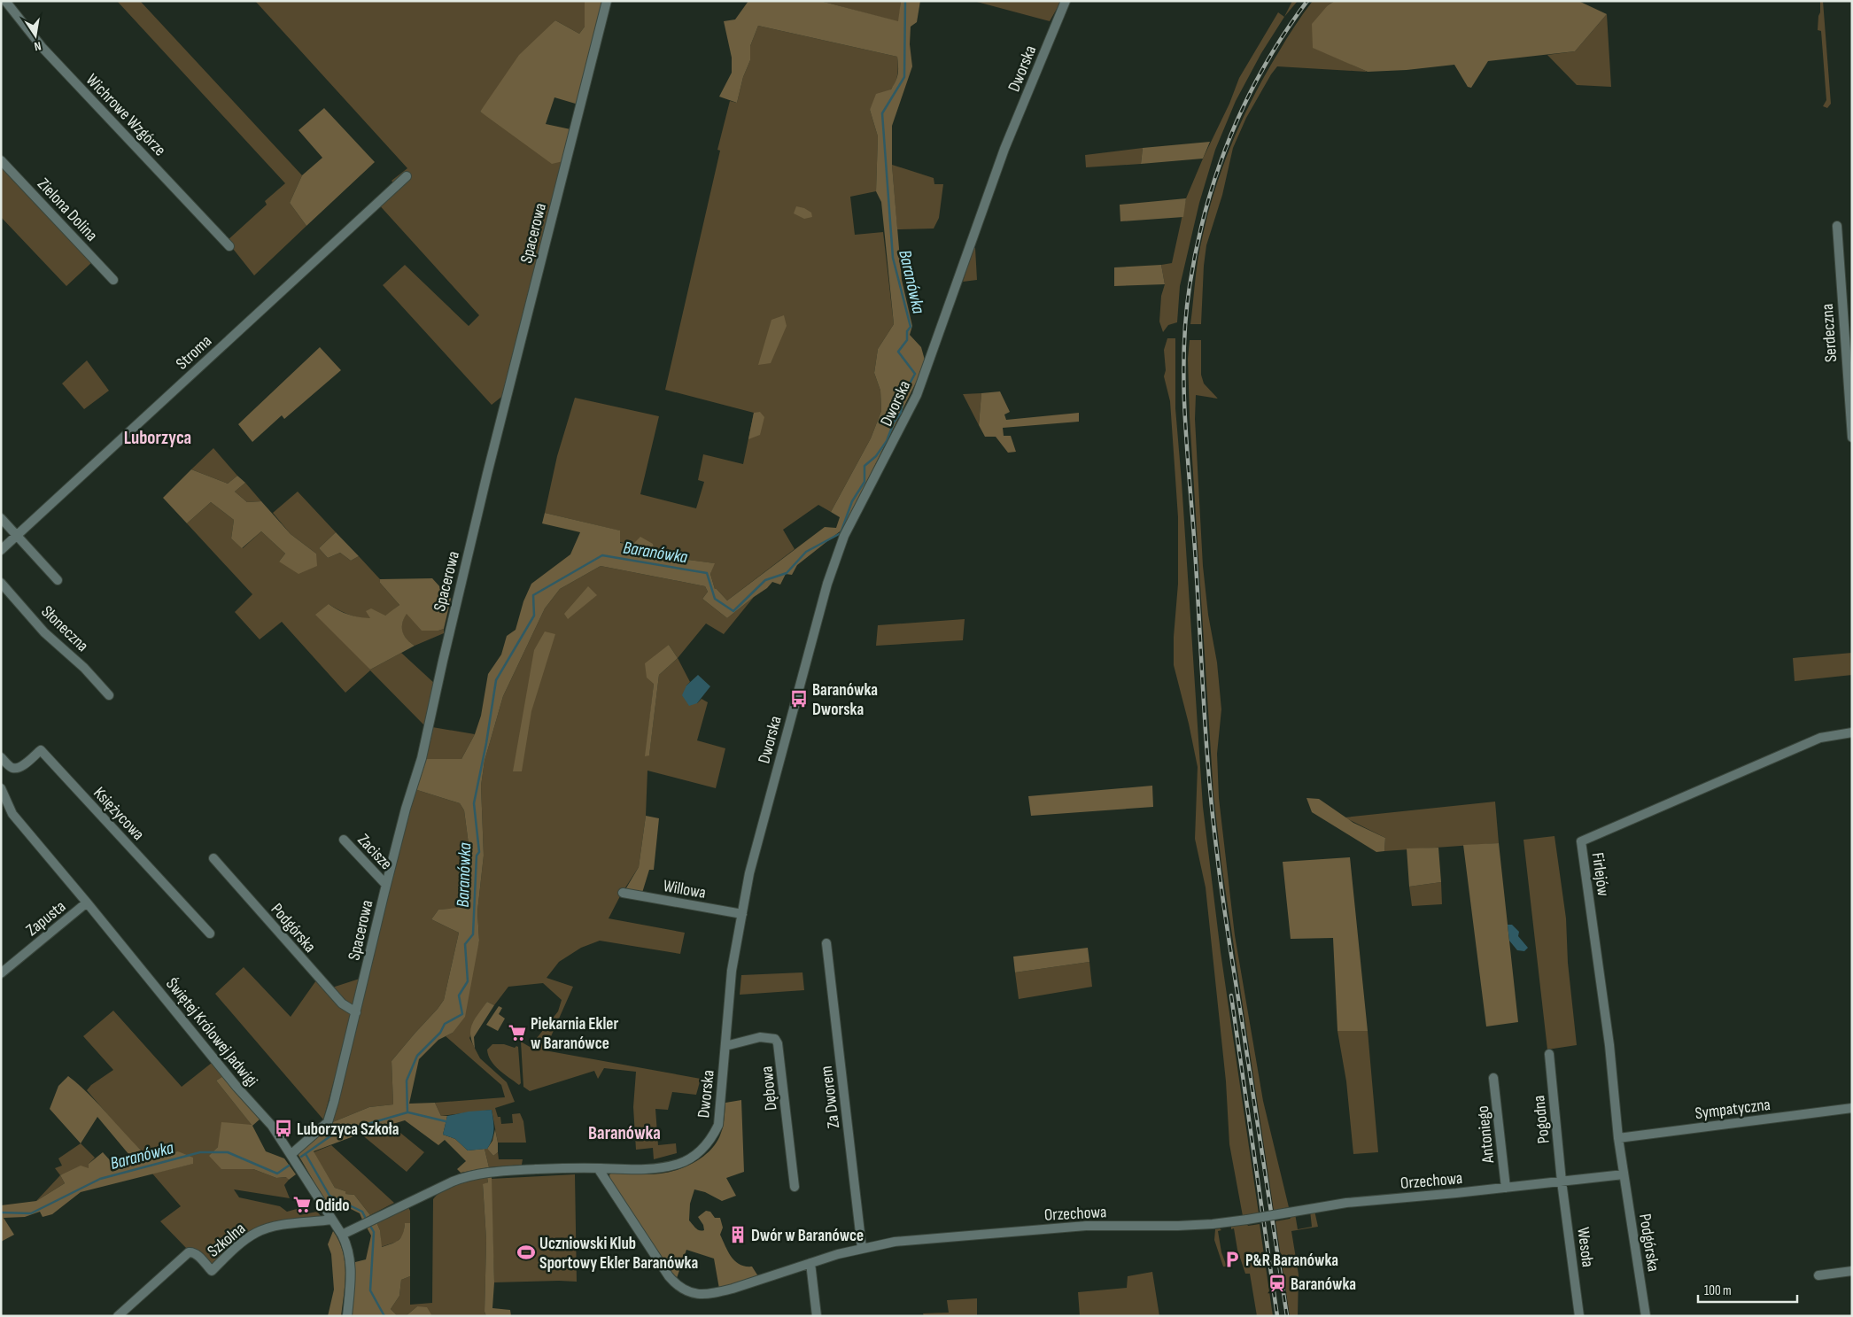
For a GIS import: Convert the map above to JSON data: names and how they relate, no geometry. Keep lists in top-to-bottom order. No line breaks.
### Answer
{"streets":{"street":["Dworska","Wichrowe Wzgórze","Zielona Dolina","Spacerowa","Serdeczna","Stroma","Słoneczna","Księżycowa","Zacisze","Firlejów","Willowa","Zapusta","Podgórska","Świętej Królowej Jadwigi","Dębowa","Za Dworem","Sympatyczna","Pogodna","Antoniego","Orzechowa","Szkolna","Wesoła"]},"crossings":[["Dworska","Willowa"],["Dworska","Świętej Królowej Jadwigi"],["Dworska","Dębowa"],["Dworska","Orzechowa"],["Spacerowa","Zacisze"],["Spacerowa","Podgórska"],["Spacerowa","Świętej Królowej Jadwigi"],["Firlejów","Podgórska"],["Firlejów","Sympatyczna"],["Firlejów","Orzechowa"],["Zapusta","Świętej Królowej Jadwigi"],["Podgórska","Orzechowa"],["Świętej Królowej Jadwigi","Szkolna"],["Za Dworem","Orzechowa"],["Pogodna","Orzechowa"],["Pogodna","Wesoła"],["Antoniego","Orzechowa"],["Orzechowa","Wesoła"]],"districts":["Luborzyca","Baranówka"],"water":["Baranówka"],"places":{"bus stop":["Baranówka Dworska","Luborzyca Szkoła"],"supermarket":["Piekarnia Ekler w Baranówce","Odido"],"building":["Dwór w Baranówce"],"sports":["Uczniowski Klub Sportowy Ekler Baranówka"],"parking":["P&R Baranówka"],"station":["Baranówka"]},"scale_bar":"100 m","north":"bottom"}
